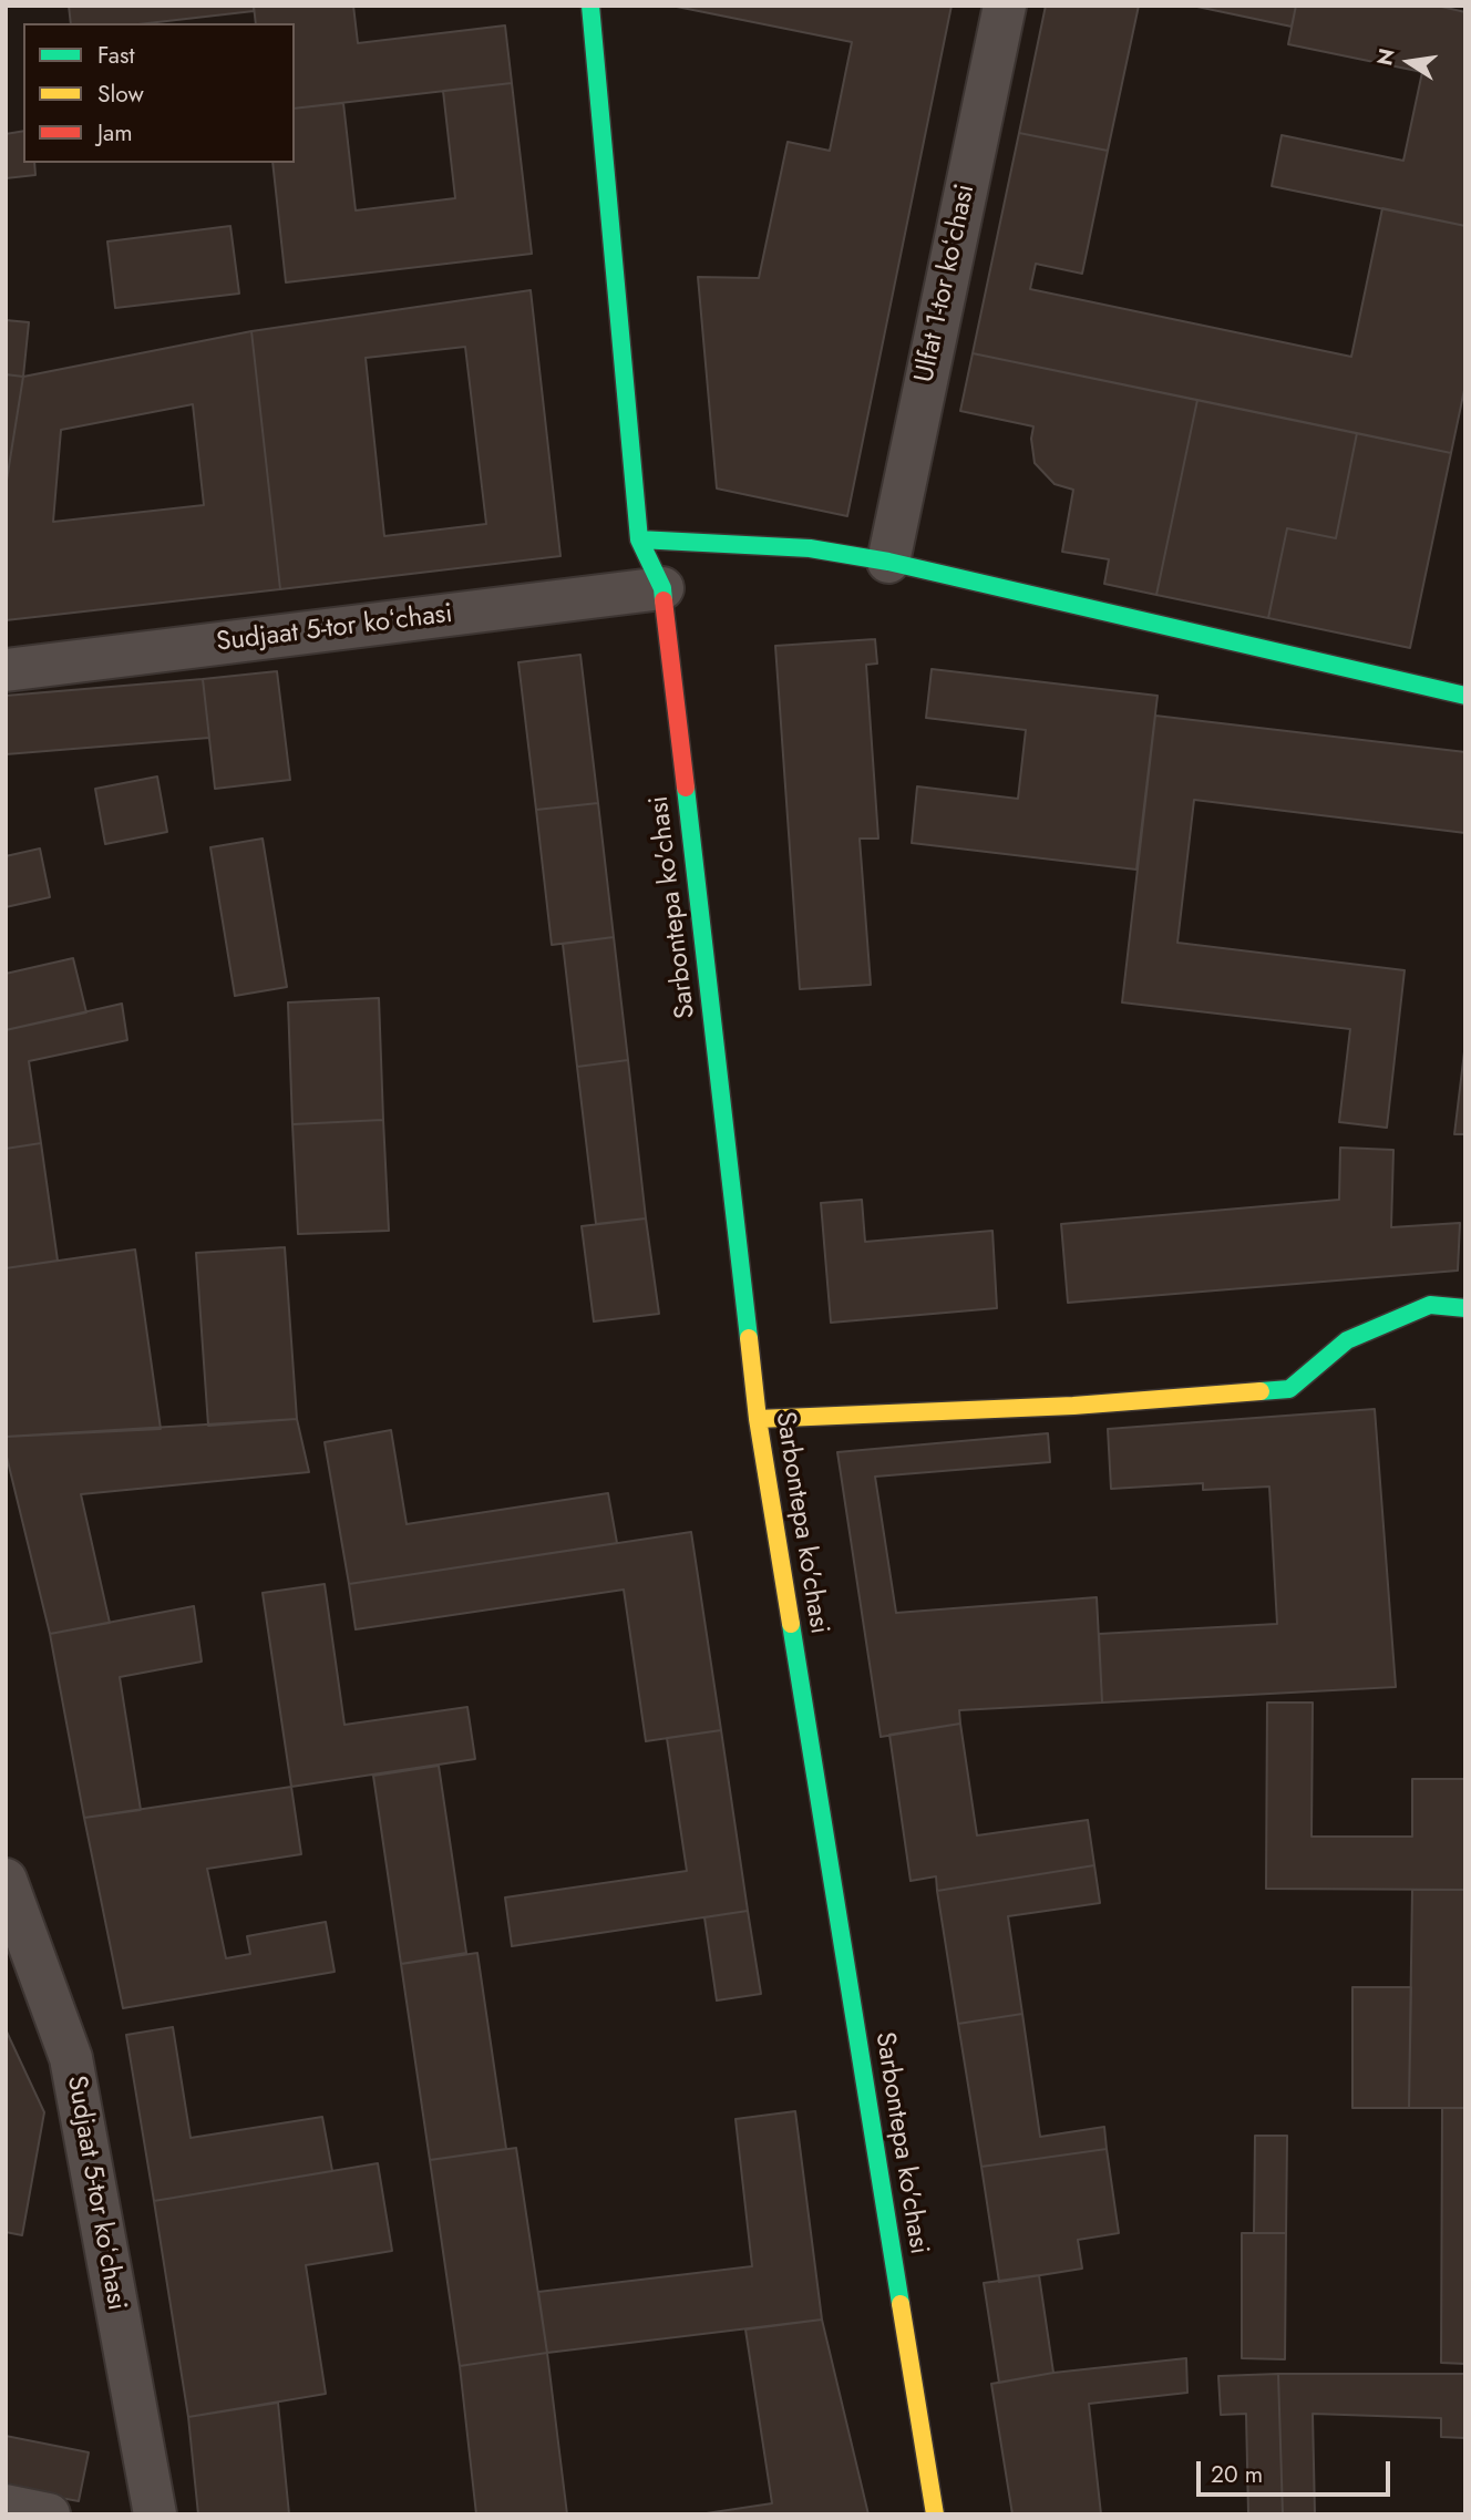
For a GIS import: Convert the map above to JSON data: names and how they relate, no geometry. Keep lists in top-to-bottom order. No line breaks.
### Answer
{"streets":{"street":["Ulfat 1-tor koʻchasi","Sudjaat 5-tor koʻchasi","Sarbontepa ko'chasi"]},"crossings":[["Sudjaat 5-tor koʻchasi","Sarbontepa ko'chasi"]],"legend":["Fast","Slow","Jam"],"scale_bar":"20 m","north":"left"}
